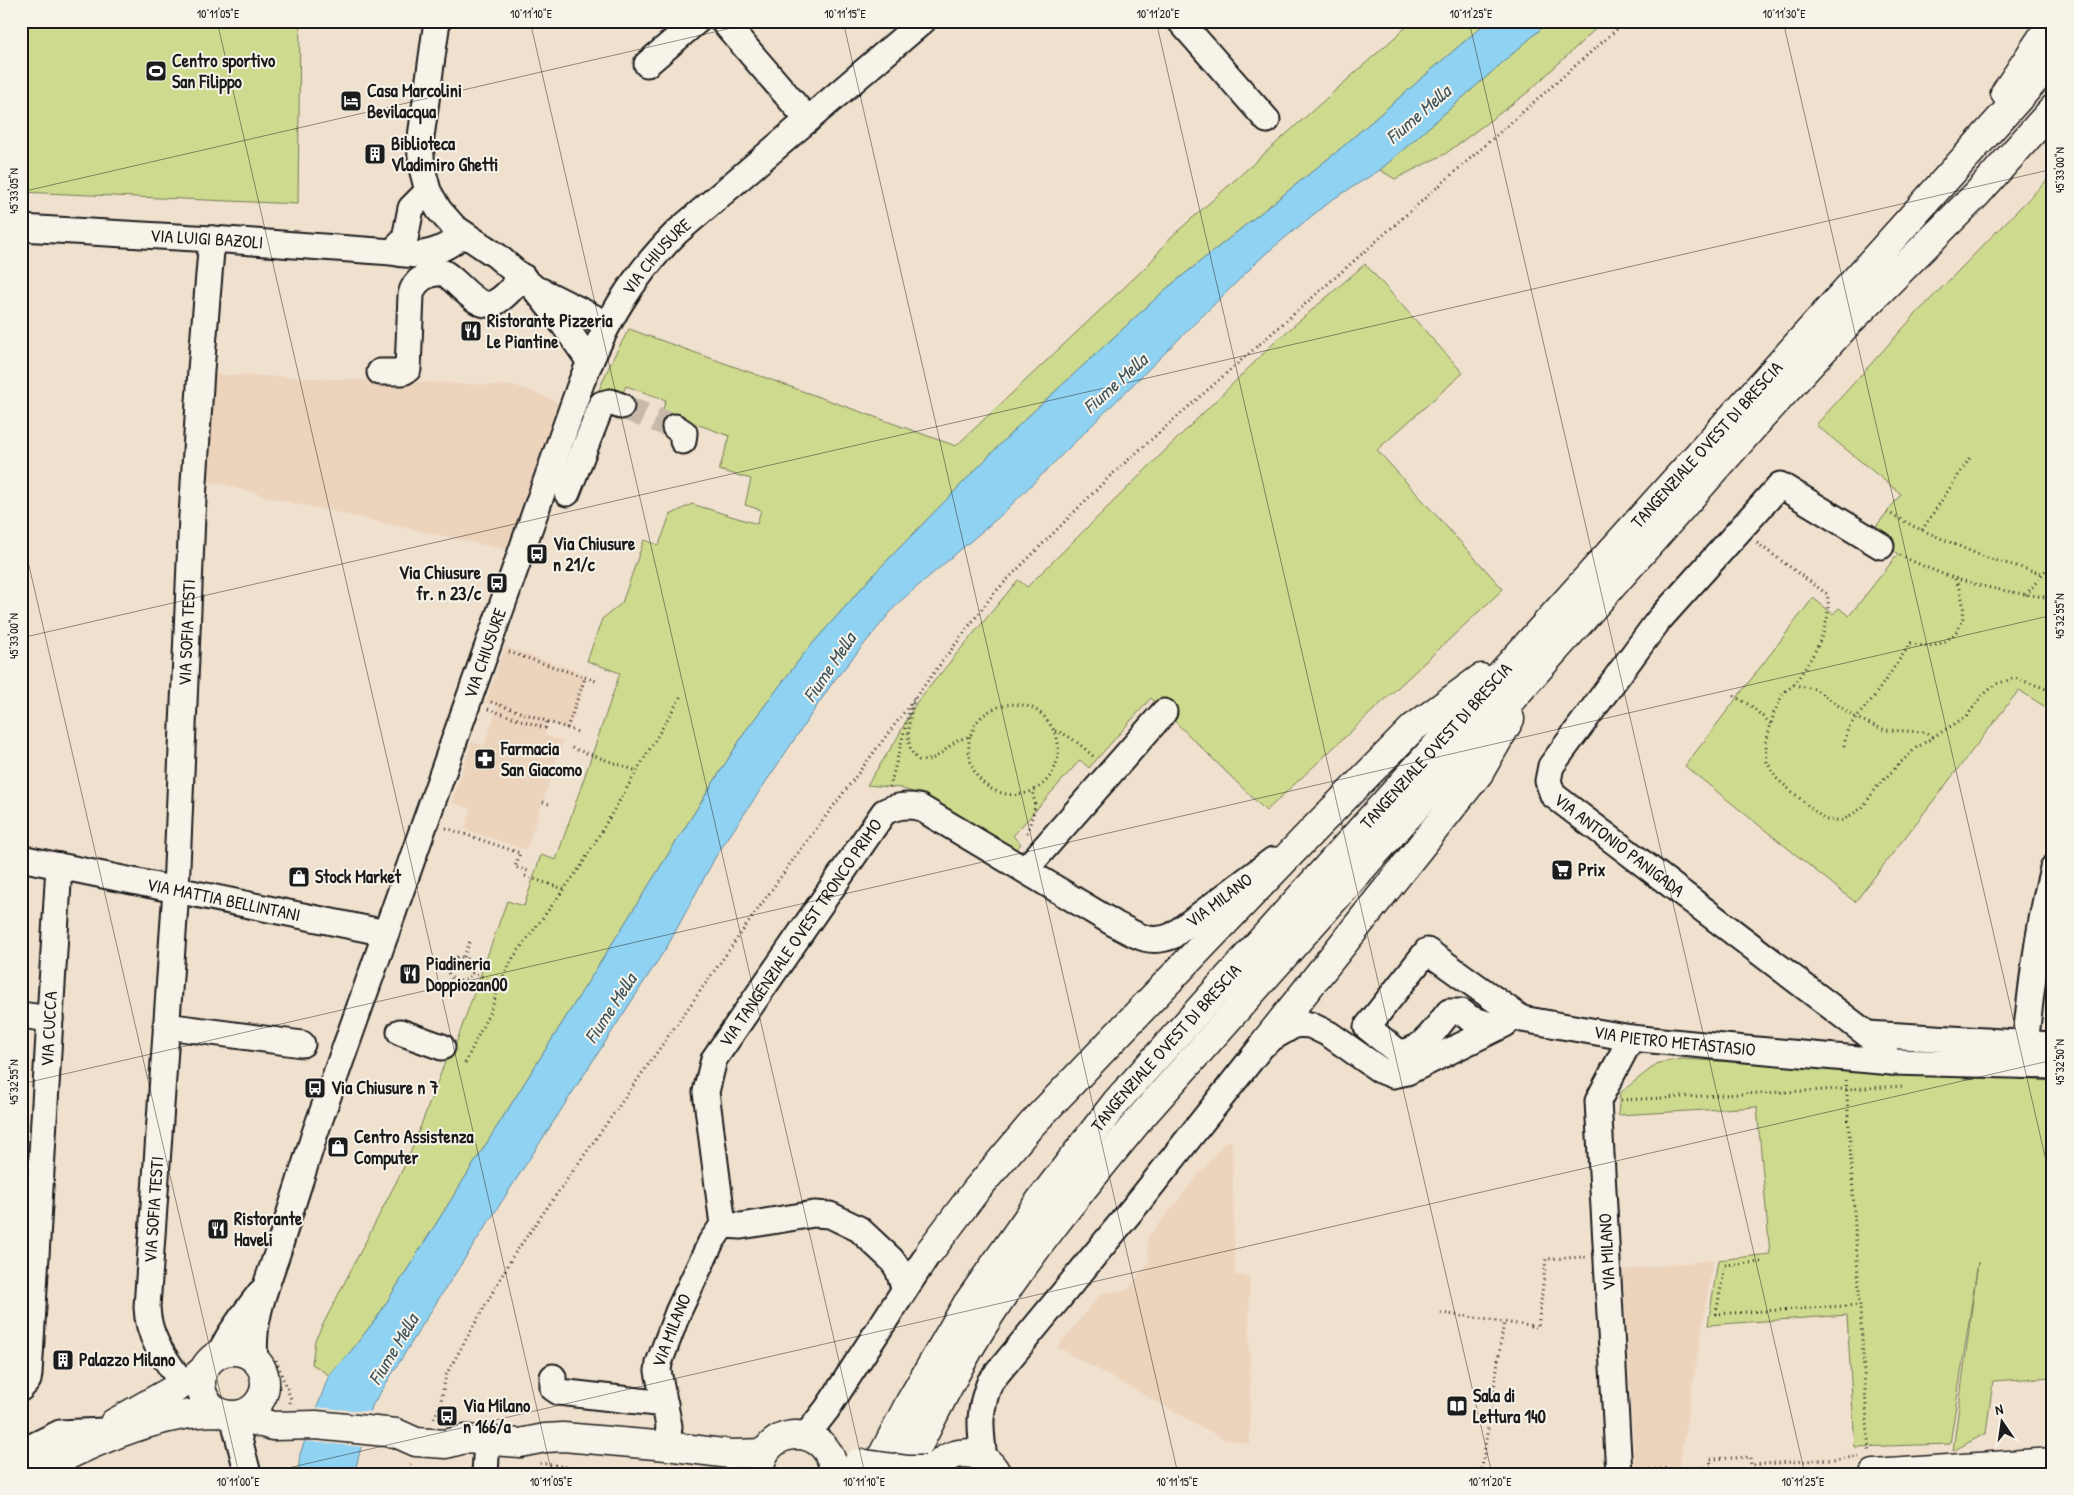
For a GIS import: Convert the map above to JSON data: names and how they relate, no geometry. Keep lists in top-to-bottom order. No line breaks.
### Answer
{"streets":{"main road":["TANGENZIALE OVEST DI BRESCIA"],"street":["VIA LUIGI BAZOLI","VIA CHIUSURE","VIA SOFIA TESTI","VIA ANTONIO PANIGADA","VIA MATTIA BELLINTANI","VIA MILANO","VIA TANGENZIALE OVEST TRONCO PRIMO","VIA CUCCA","VIA PIETRO METASTASIO"]},"crossings":[["VIA LUIGI BAZOLI","VIA SOFIA TESTI"],["VIA CHIUSURE","VIA SOFIA TESTI"],["VIA CHIUSURE","VIA MATTIA BELLINTANI"],["VIA SOFIA TESTI","VIA MATTIA BELLINTANI"],["VIA MATTIA BELLINTANI","VIA CUCCA"],["VIA MILANO","VIA TANGENZIALE OVEST TRONCO PRIMO"]],"water":["Fiume Mella"],"places":{"sports":["Centro sportivo San Filippo"],"hotel":["Casa Marcolini Bevilacqua"],"building":["Biblioteca Vladimiro Ghetti","Palazzo Milano"],"restaurant":["Ristorante Pizzeria Le Piantine","Piadineria Doppiozan00","Ristorante Haveli"],"bus stop":["Via Chiusure n 21/c","Via Chiusure fr. n 23/c","Via Chiusure n 7","Via Milano n 166/a"],"pharmacy":["Farmacia San Giacomo"],"supermarket":["Prix"],"shop":["Stock Market","Centro Assistenza Computer"],"library":["Sala di Lettura 140"]},"north":"top","coordinates":["10°11'05\"E","10°11'10\"E","10°11'15\"E","10°11'20\"E","10°11'25\"E","10°11'30\"E","45°33'00\"N","45°33'05\"N","45°32'55\"N","45°32'50\"N","10°11'00\"E"]}
